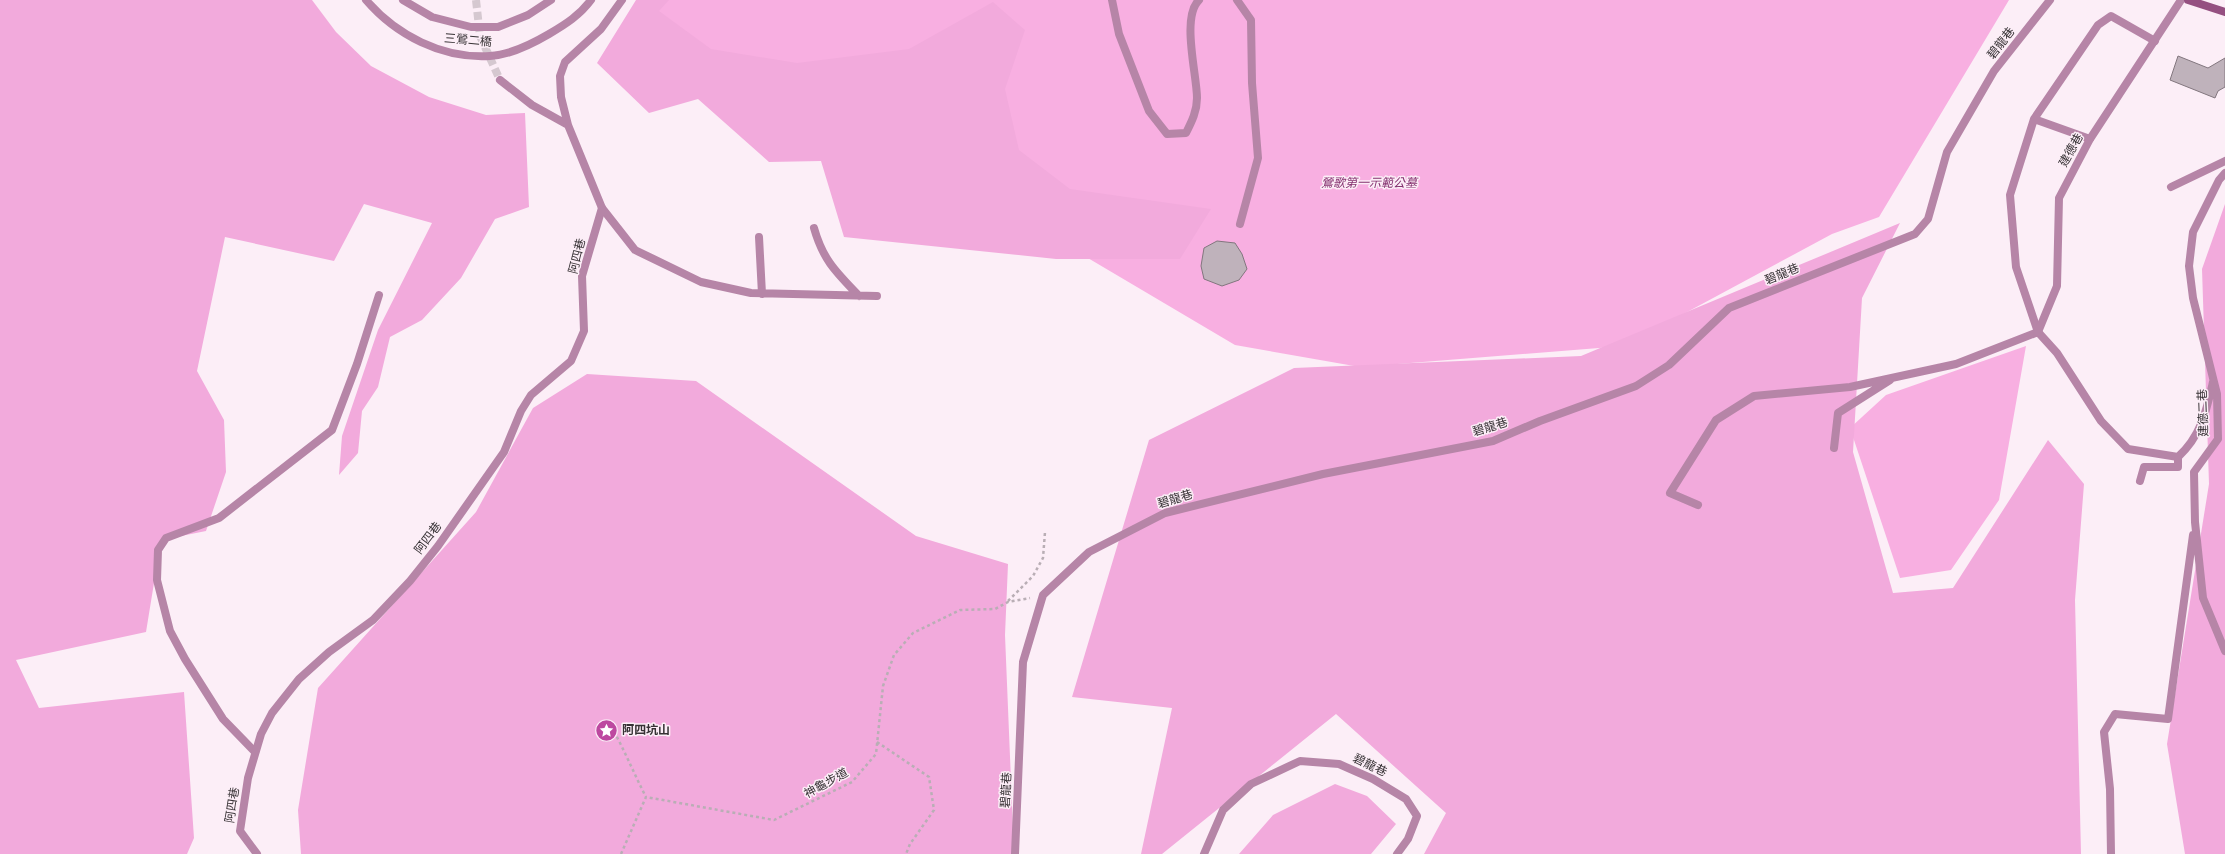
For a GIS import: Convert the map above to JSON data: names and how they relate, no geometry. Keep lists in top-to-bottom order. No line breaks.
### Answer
{"streets":{"street":["三鶯二橋","碧龍巷","建德巷","阿四巷","建德二巷"],"path":["神龜步道"]},"crossings":[["碧龍巷","神龜步道"]],"parks":["鶯歌第一示範公墓"],"places":{"place":["阿四坑山"]}}
